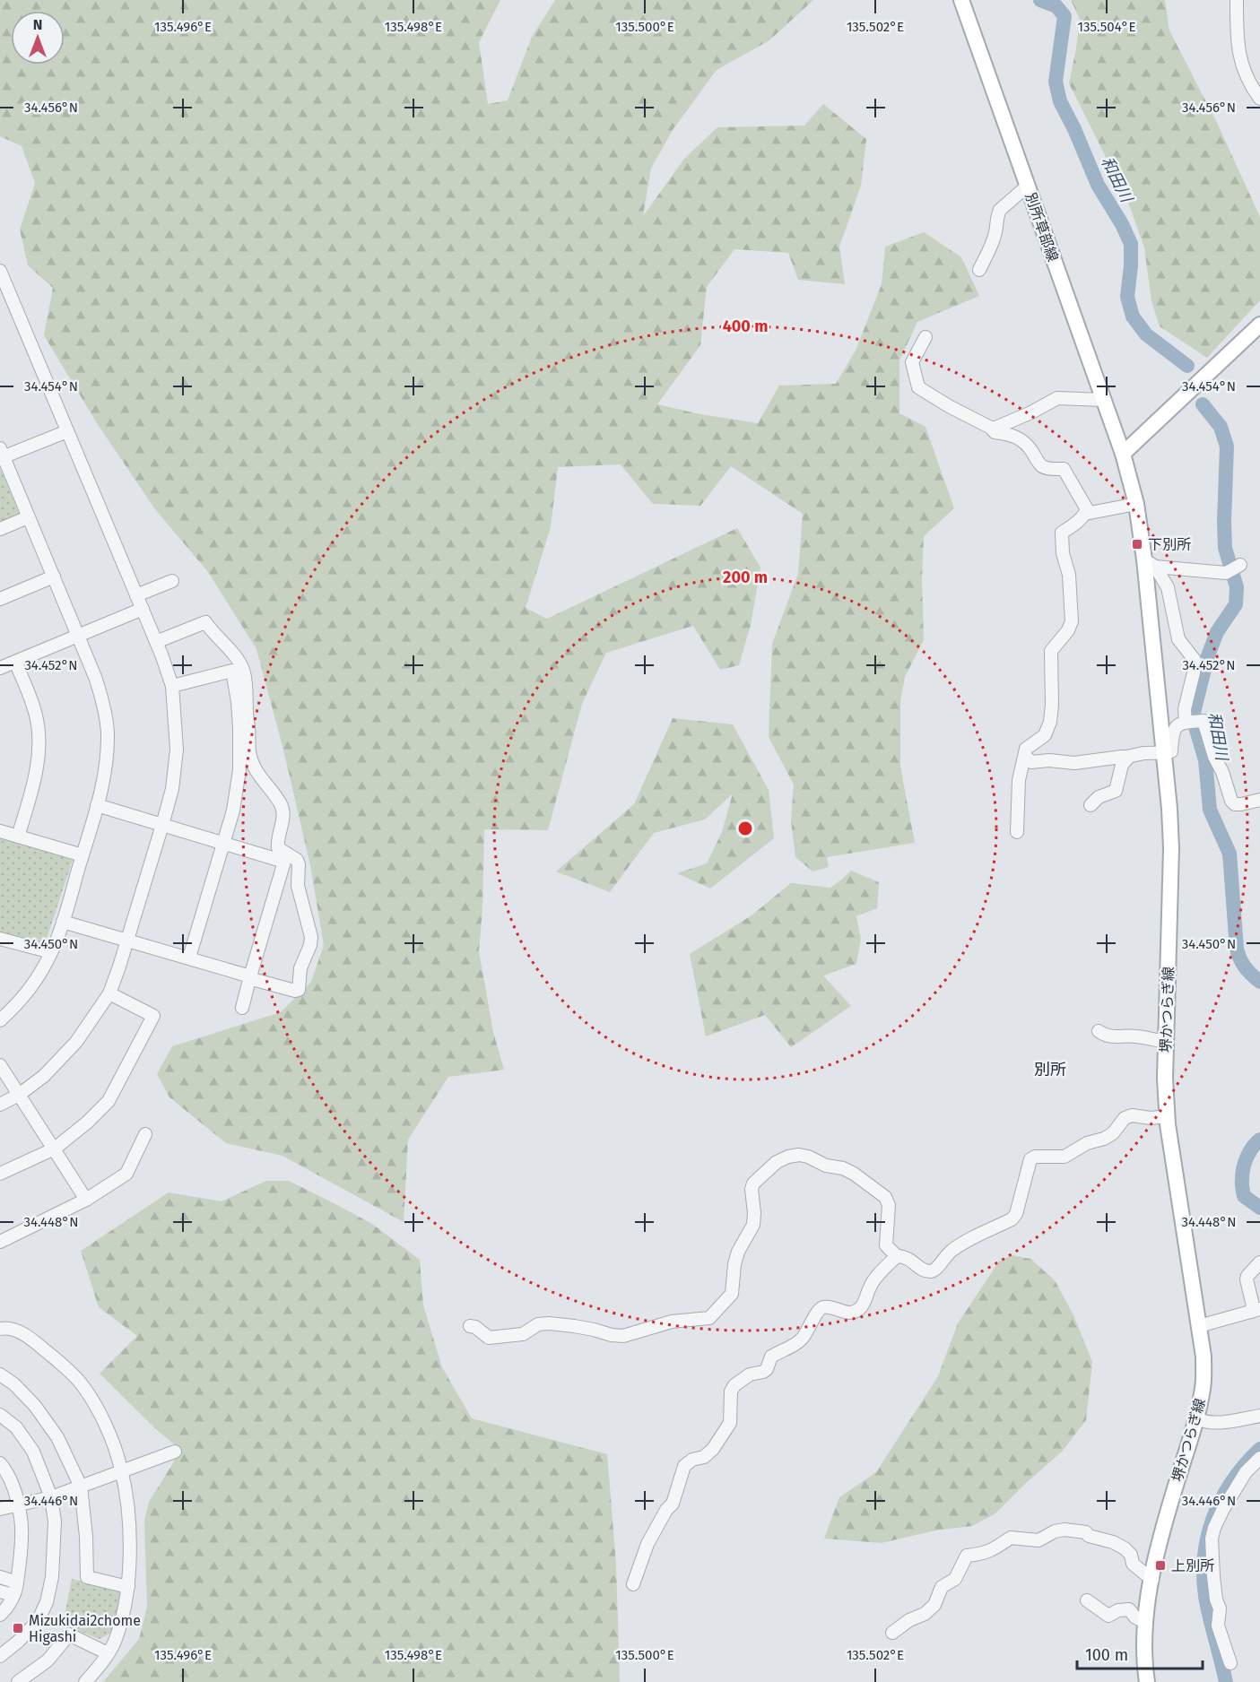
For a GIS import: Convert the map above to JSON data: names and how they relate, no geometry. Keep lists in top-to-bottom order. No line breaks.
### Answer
{"streets":{"main road":["別所草部線","堺かつらぎ線"]},"crossings":[["別所草部線","堺かつらぎ線"]],"districts":["別所"],"water":["和田川"],"places":{"transit":["下別所","上別所","Mizukidai2chome Higashi"]},"scale_bar":"100 m","north":"top","coordinates":["135.496°E","135.498°E","135.500°E","135.502°E","135.504°E","34.456°N","34.454°N","34.452°N","34.450°N","34.448°N","34.446°N"],"rings":["400 m","200 m"]}
